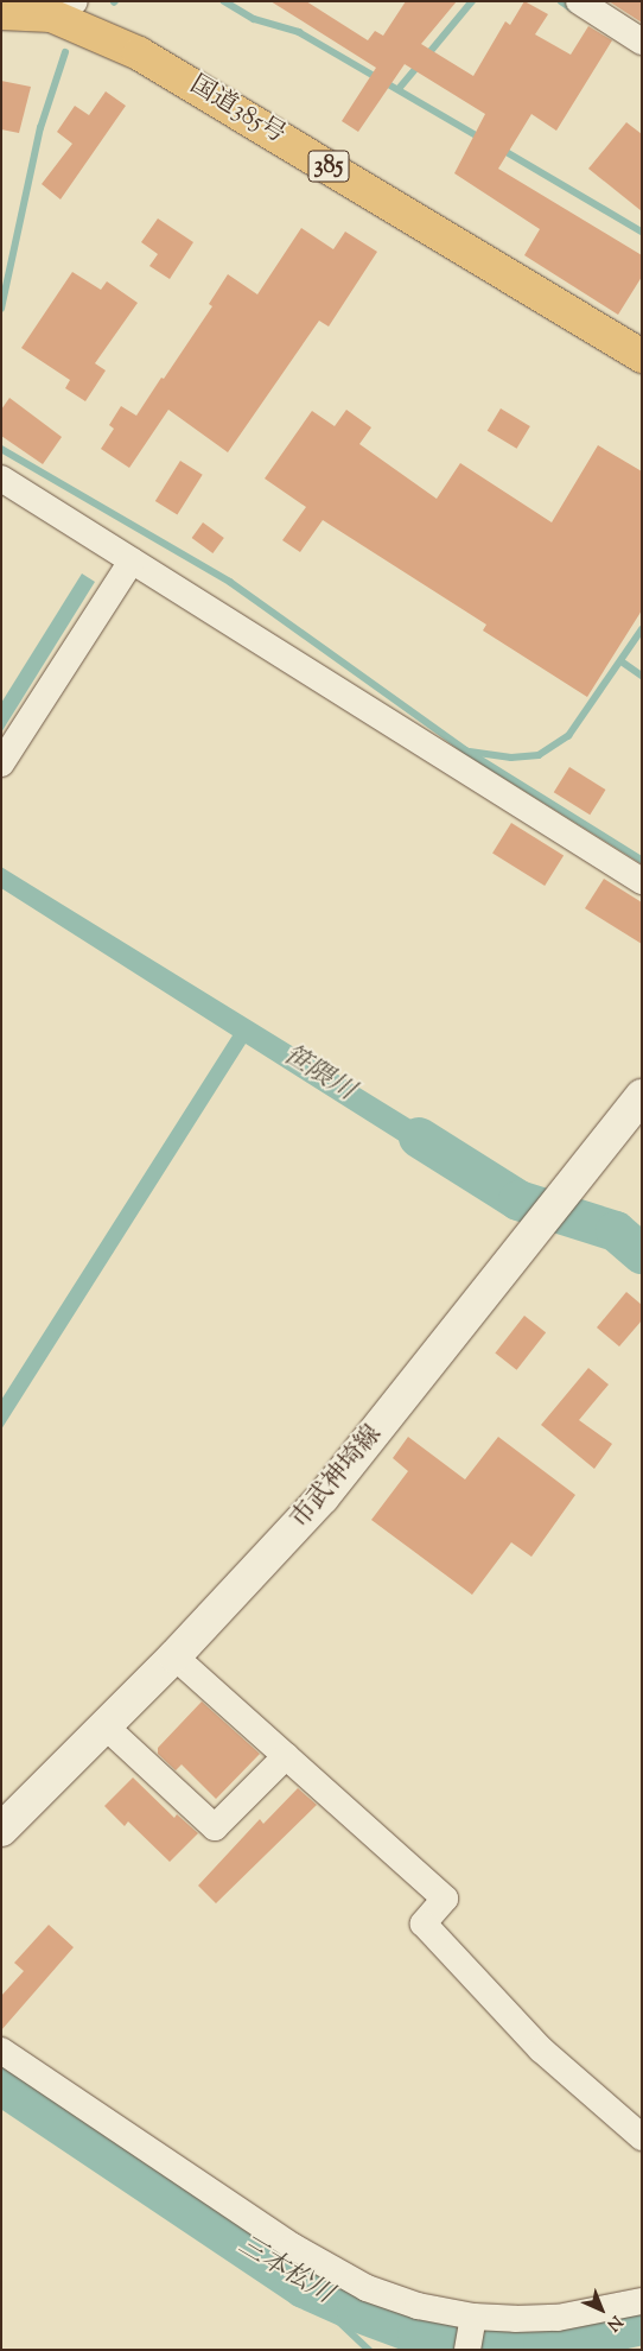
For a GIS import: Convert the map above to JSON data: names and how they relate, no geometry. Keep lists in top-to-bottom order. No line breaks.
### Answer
{"streets":{"highway":["国道385号","385"],"main road":["市武神埼線"]},"water":["笹隈川","三本松川"],"north":"bottom right"}
